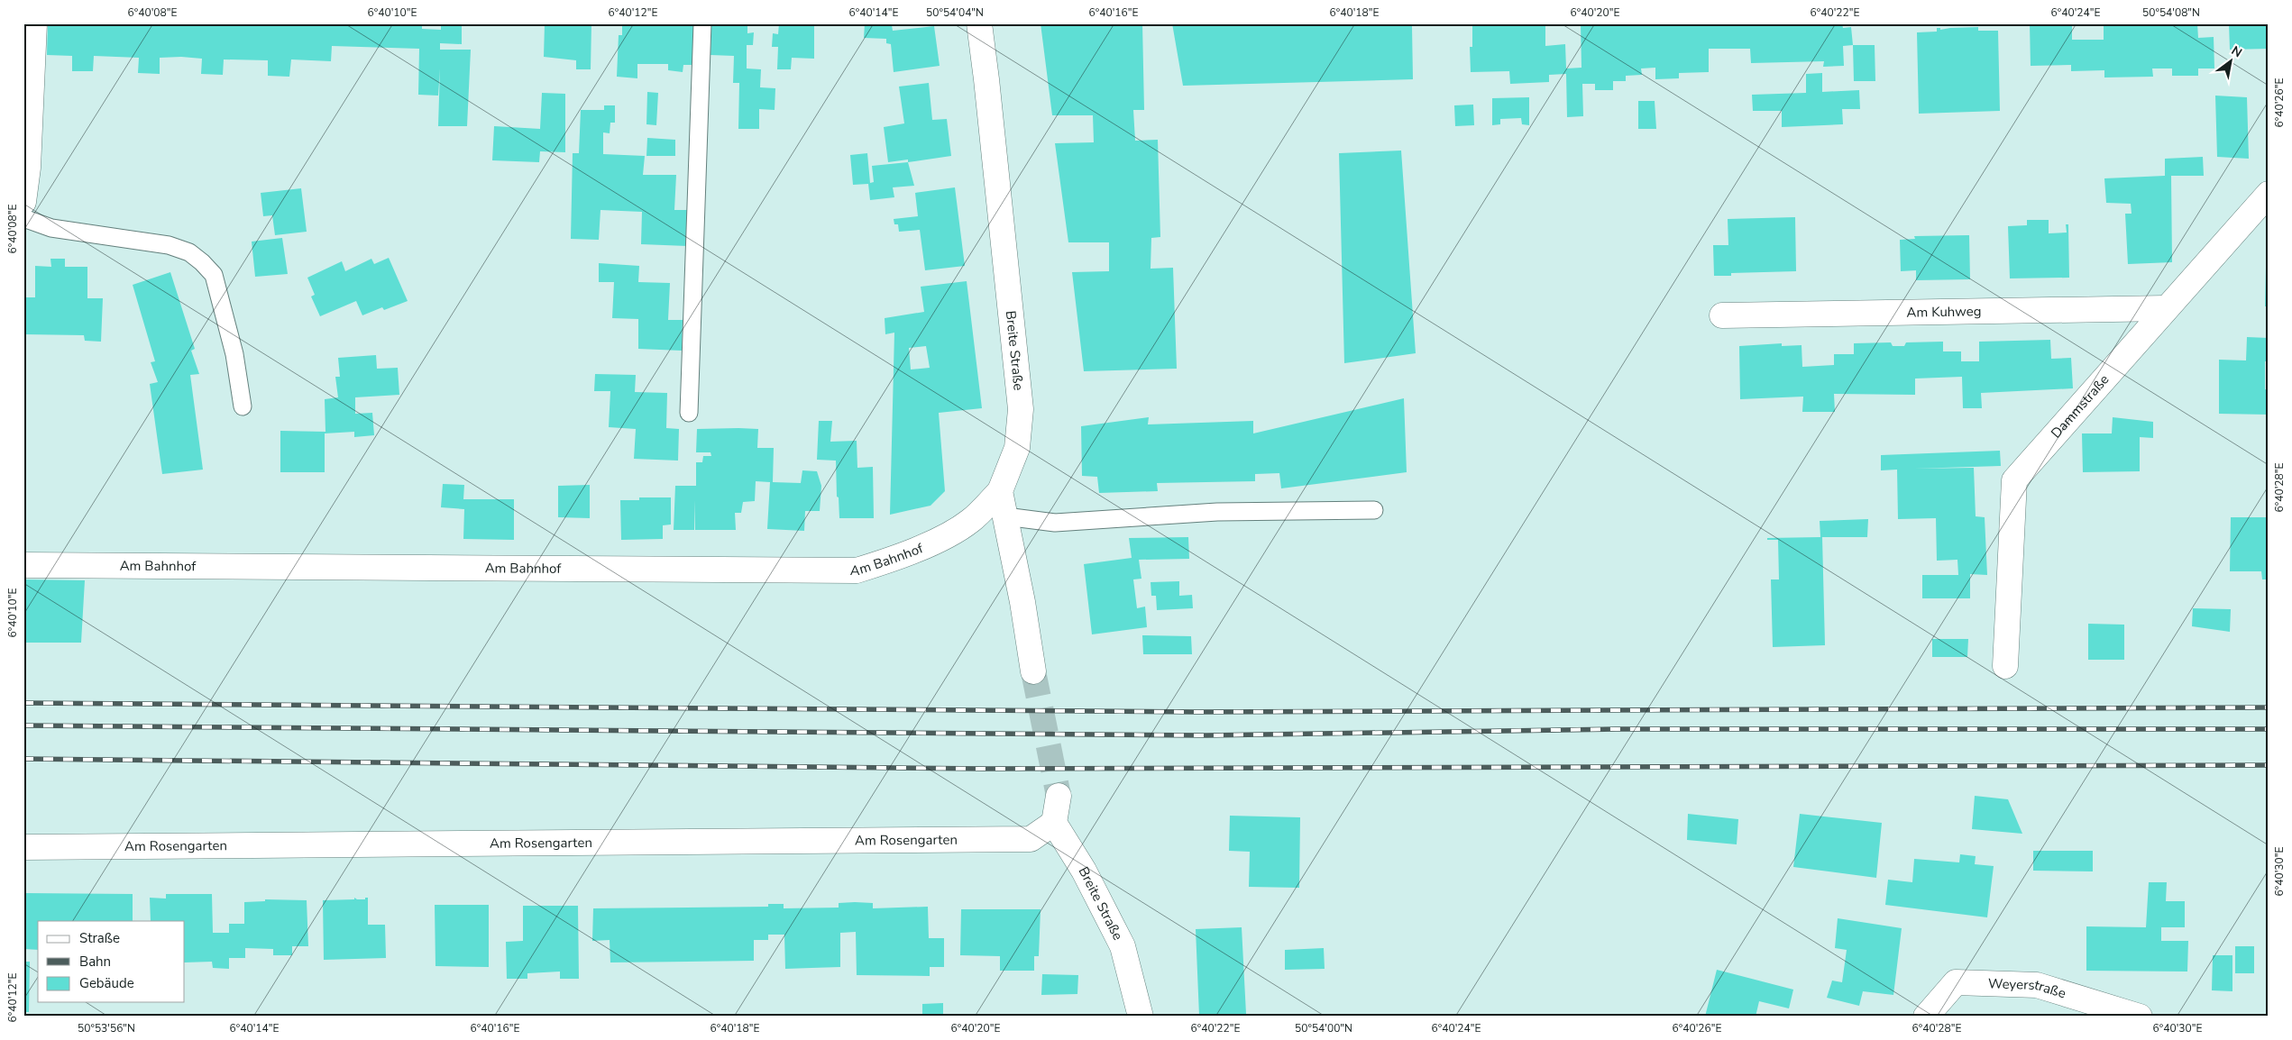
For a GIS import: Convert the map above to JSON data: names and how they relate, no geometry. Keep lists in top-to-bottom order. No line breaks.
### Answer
{"streets":{"street":["Am Kuhweg","Breite Straße","Dammstraße","Am Bahnhof","Am Rosengarten","Weyerstraße"]},"crossings":[["Am Kuhweg","Dammstraße"],["Breite Straße","Am Bahnhof"],["Breite Straße","Am Rosengarten"]],"legend":["Straße","Bahn","Gebäude"],"north":"top right","coordinates":["6°40'08\"E","6°40'10\"E","6°40'12\"E","6°40'14\"E","50°54'04\"N","6°40'16\"E","6°40'18\"E","6°40'20\"E","6°40'22\"E","6°40'24\"E","50°54'08\"N","6°40'26\"E","6°40'28\"E","6°40'30\"E","50°53'56\"N","50°54'00\"N"]}
